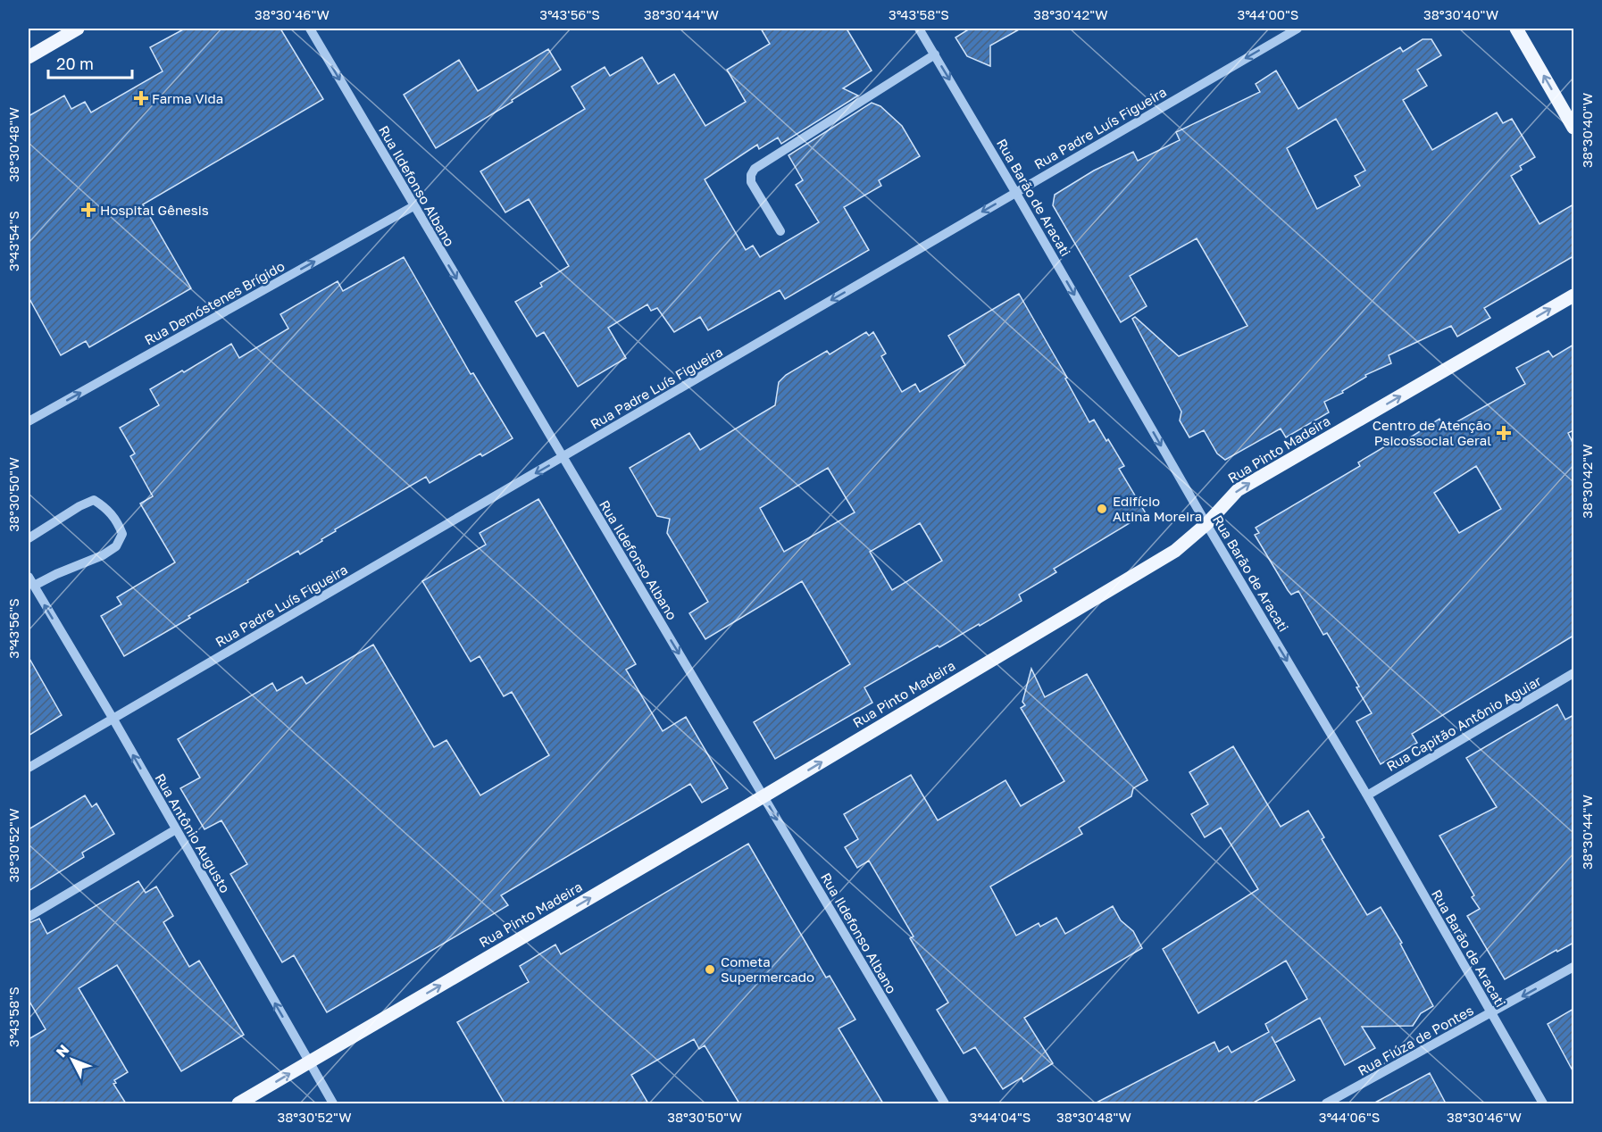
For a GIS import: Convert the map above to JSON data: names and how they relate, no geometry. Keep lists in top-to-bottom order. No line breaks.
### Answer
{"streets":{"main road":["Rua Pinto Madeira"],"street":["Rua Padre Luís Figueira","Rua Ildefonso Albano","Rua Barão de Aracati","Rua Demóstenes Brígido","Rua Capitão Antônio Aguiar","Rua Antônio Augusto","Rua Fiúza de Pontes"]},"crossings":[["Rua Padre Luís Figueira","Rua Ildefonso Albano"],["Rua Padre Luís Figueira","Rua Barão de Aracati"],["Rua Padre Luís Figueira","Rua Antônio Augusto"],["Rua Ildefonso Albano","Rua Demóstenes Brígido"],["Rua Ildefonso Albano","Rua Pinto Madeira"],["Rua Barão de Aracati","Rua Pinto Madeira"],["Rua Barão de Aracati","Rua Capitão Antônio Aguiar"],["Rua Barão de Aracati","Rua Fiúza de Pontes"],["Rua Pinto Madeira","Rua Antônio Augusto"]],"one_way":["Rua Padre Luís Figueira","Rua Ildefonso Albano","Rua Barão de Aracati","Rua Demóstenes Brígido","Rua Pinto Madeira","Rua Antônio Augusto"],"places":{"health":["Farma Vida","Hospital Gênesis","Centro de Atenção Psicossocial Geral"],"other":["Edifício Altina Moreira","Cometa Supermercado"]},"scale_bar":"20 m","north":"top left","coordinates":["38°30'46\"W","3°43'56\"S","38°30'44\"W","3°43'58\"S","38°30'42\"W","3°44'00\"S","38°30'40\"W","38°30'48\"W","3°43'54\"S","38°30'50\"W","38°30'52\"W","3°44'04\"S","3°44'06\"S"]}
